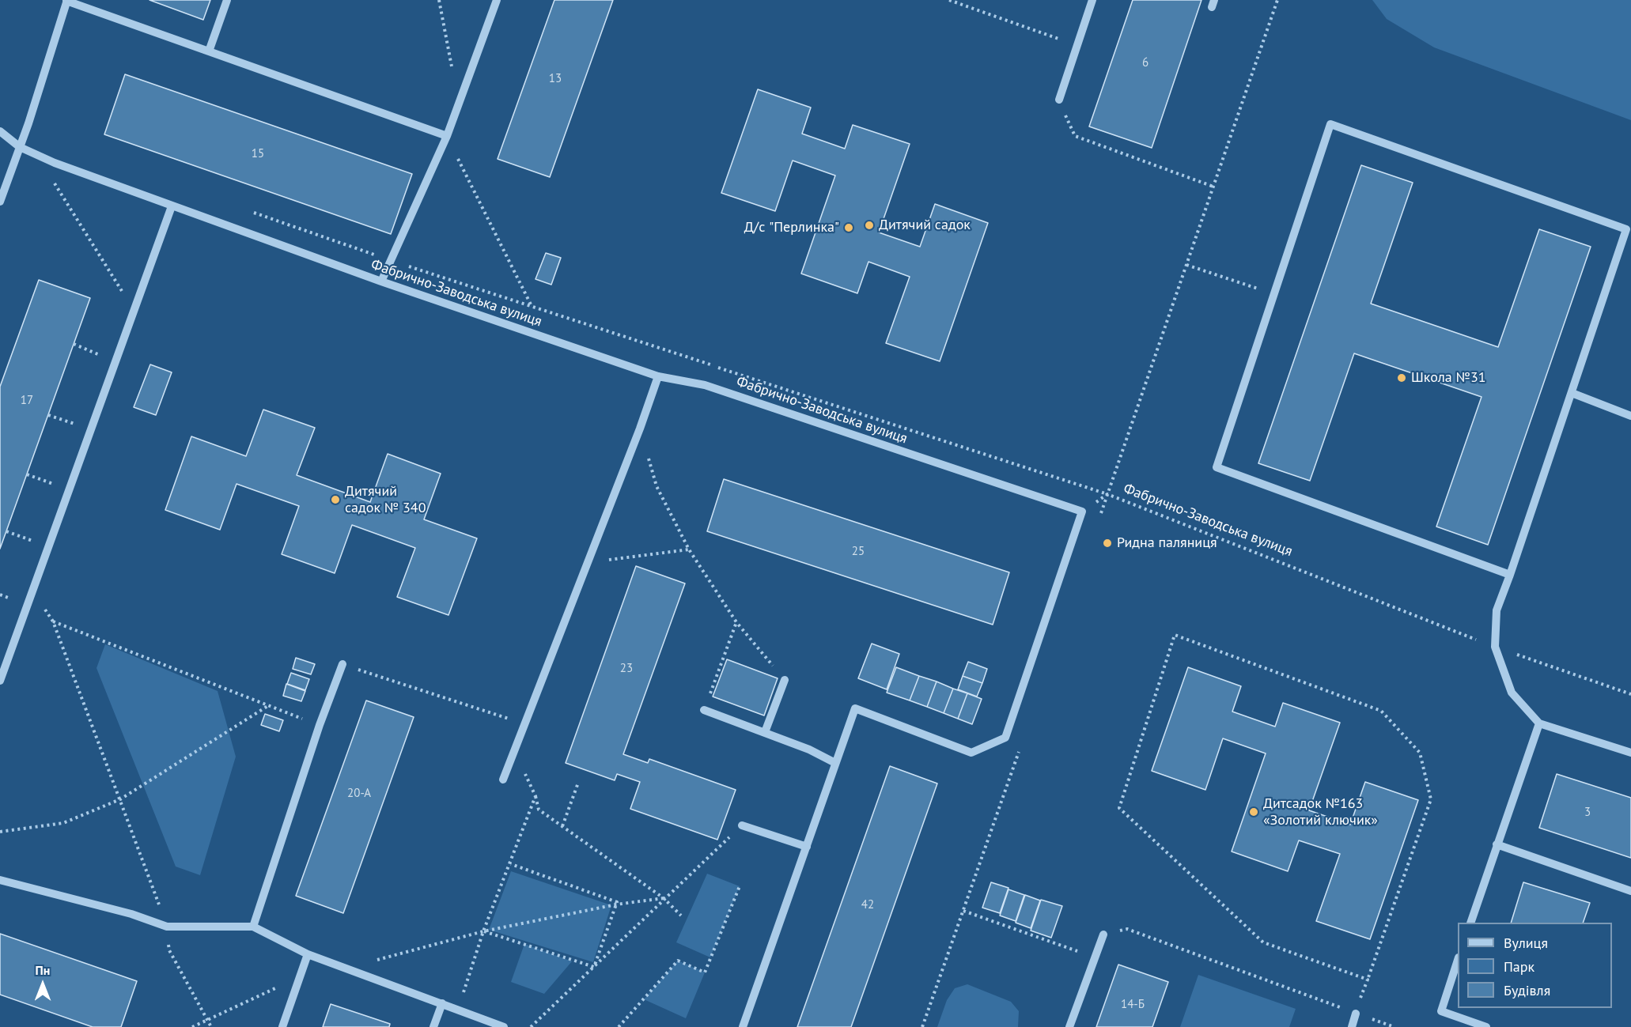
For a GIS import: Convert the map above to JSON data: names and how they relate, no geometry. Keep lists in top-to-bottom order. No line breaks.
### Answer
{"streets":{"street":["Фабрично-Заводська вулиця"]},"places":["Дитячий садок","Д/с \"Перлинка\"","Школа №31","Дитячий садок № 340","Ридна паляниця","Дитсадок №163 «Золотий ключик»"],"house_numbers":["6","13","15","17","25","23","20-А","3","42","14-Б"],"legend":["Вулиця","Парк","Будівля"],"north":"top"}
